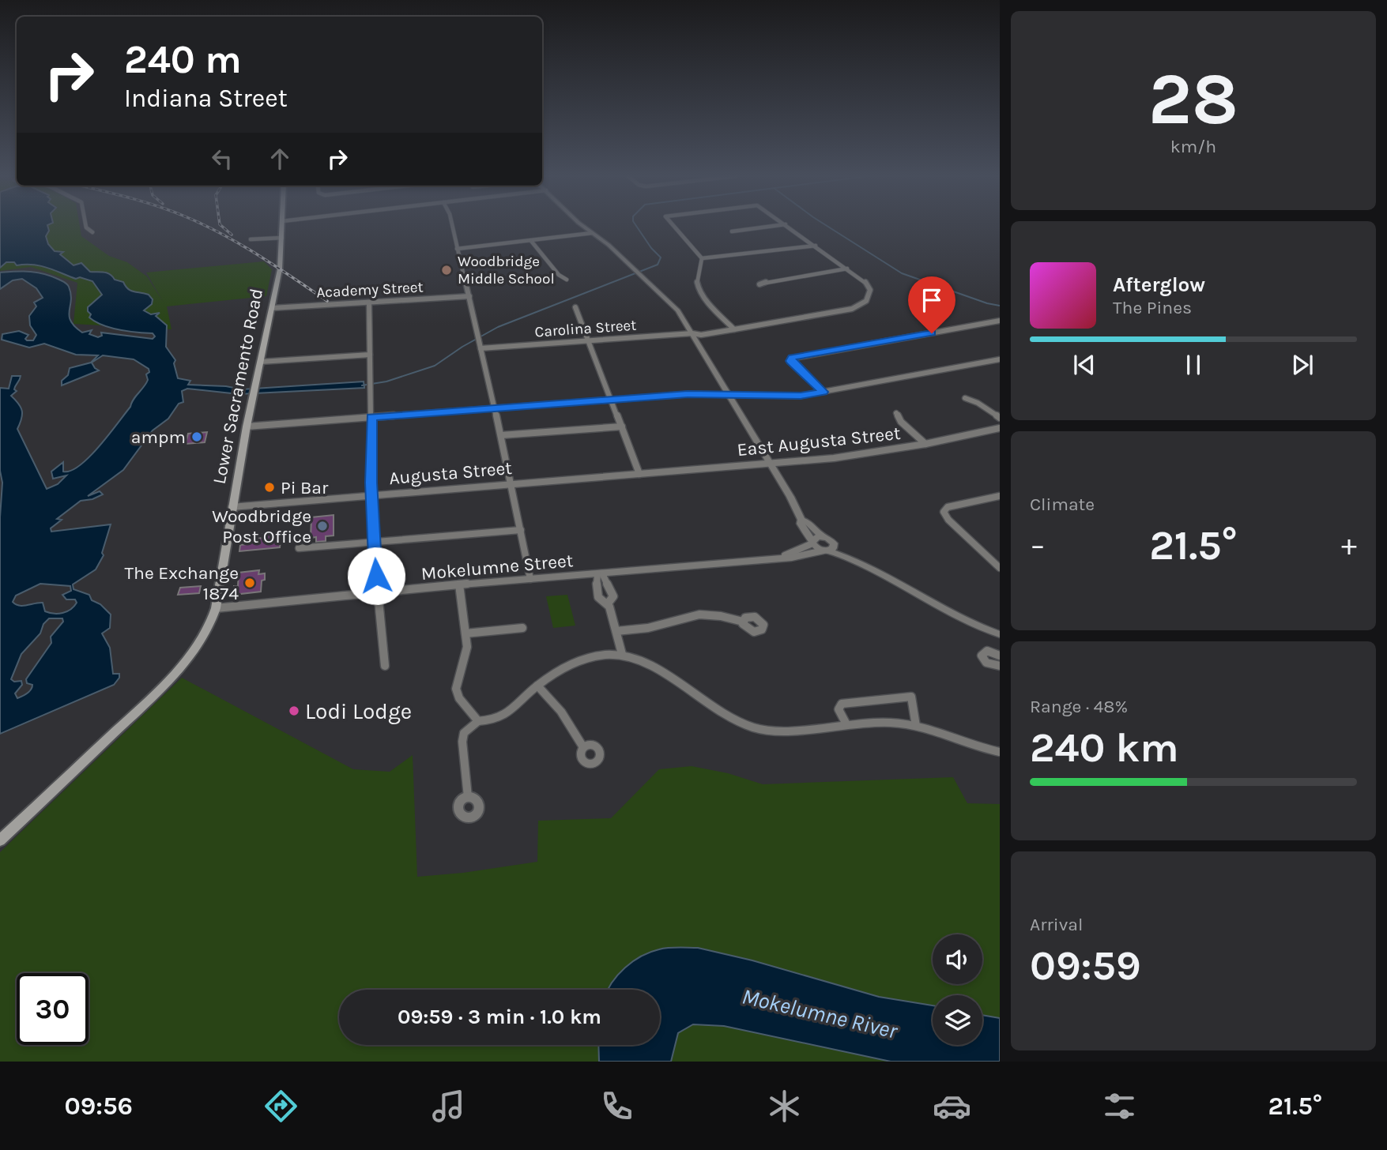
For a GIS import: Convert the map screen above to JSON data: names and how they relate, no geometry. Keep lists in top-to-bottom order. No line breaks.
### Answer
{"streets":{"main road":["Lower Sacramento Road"],"street":["Academy Street","Carolina Street","East Augusta Street","Augusta Street","Mokelumne Street"]},"crossings":[["Academy Street","Lower Sacramento Road"],["Lower Sacramento Road","Augusta Street"],["Lower Sacramento Road","Mokelumne Street"],["East Augusta Street","Augusta Street"]],"water":["Mokelumne River"],"places":["Woodbridge Middle School","ampm","Pi Bar","Woodbridge Post Office","The Exchange 1874","Lodi Lodge"],"page":{"tile":[["28","km/h"],"Climate",["Range · 48%","240 km"],["Arrival","09:59"]],"turn":["240 m","Indiana Street"],"song":["Afterglow","The Pines"],"heat":["−","21.5°","+"],"limit":"30","trip":"09:59 · 3 min · 1.0 km","tabs":["09:56","21.5°"]}}
